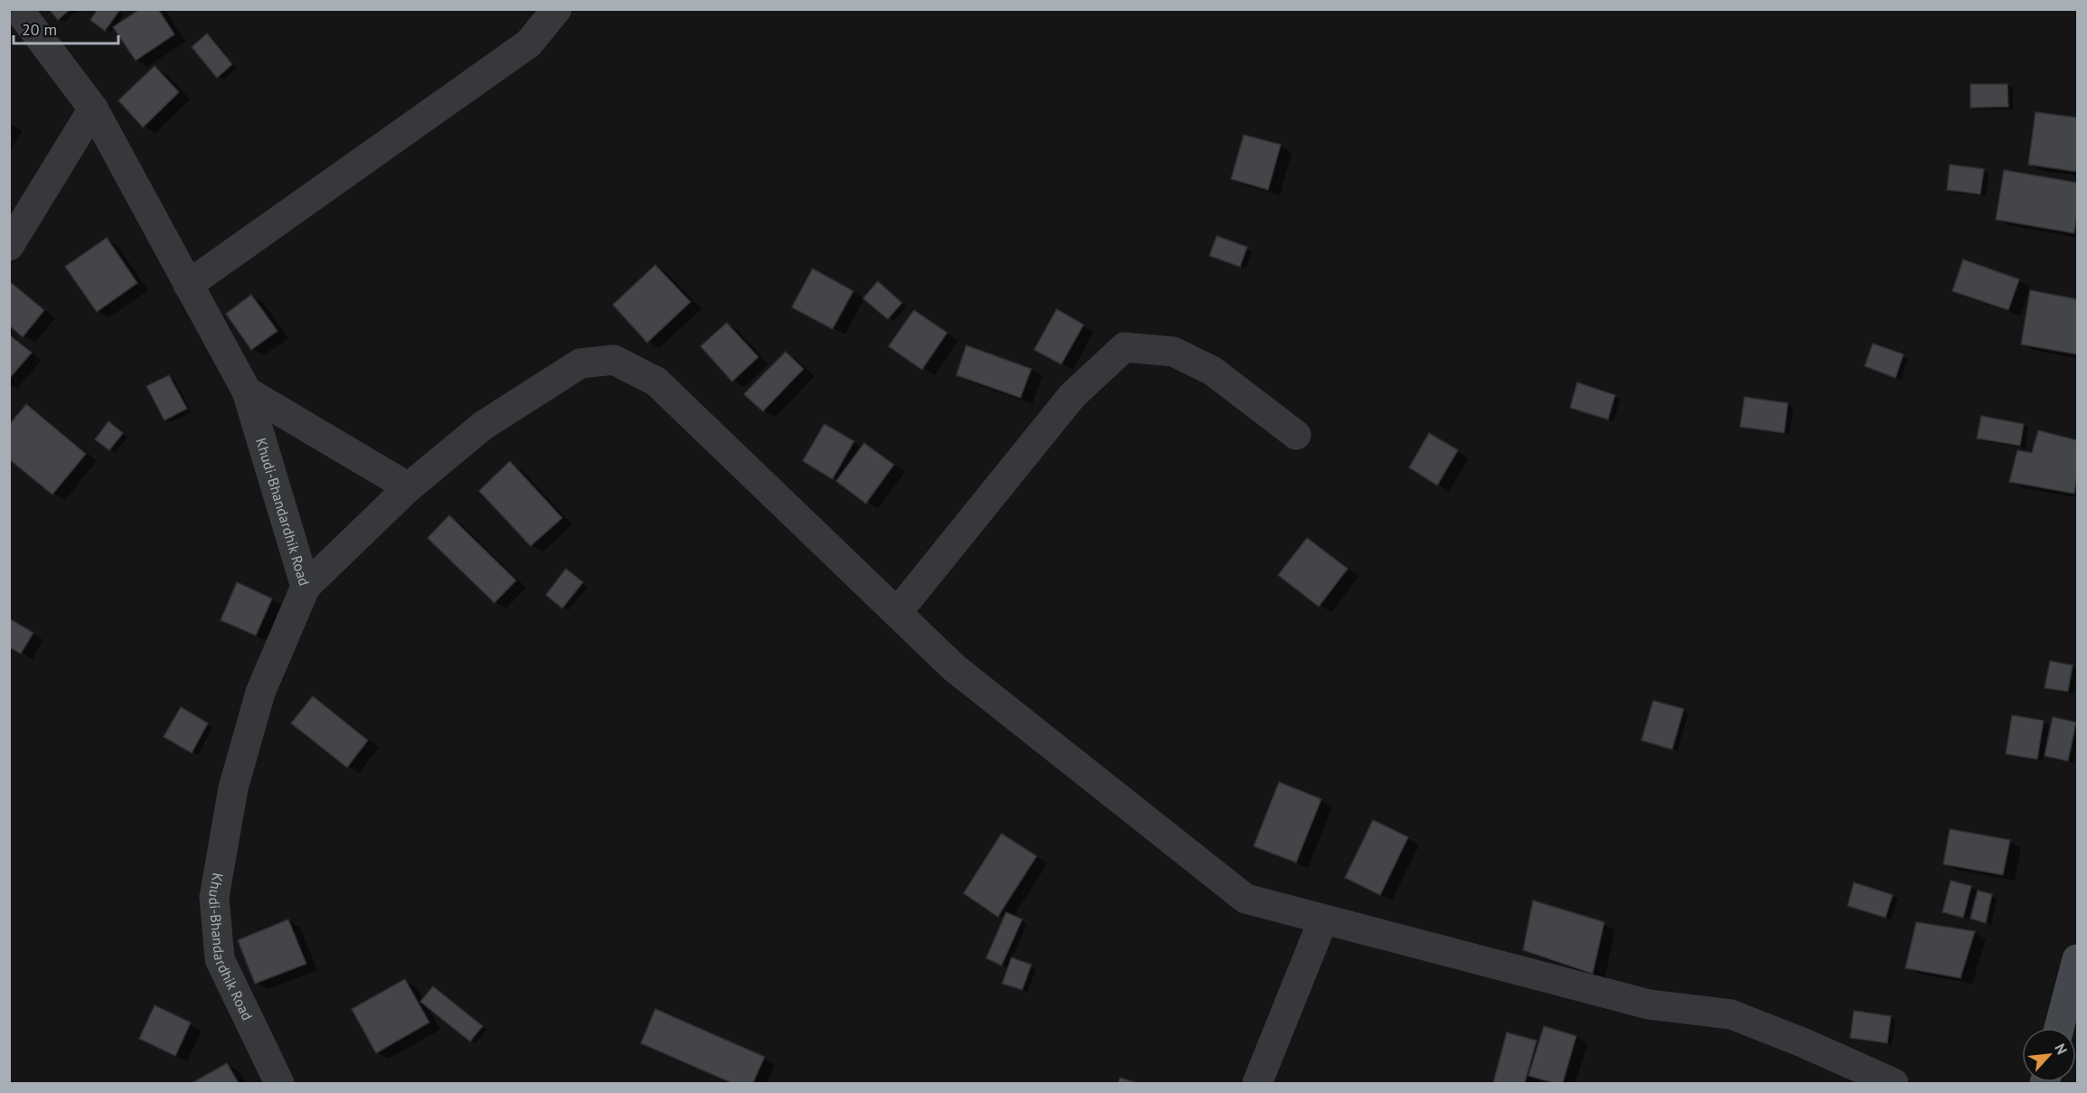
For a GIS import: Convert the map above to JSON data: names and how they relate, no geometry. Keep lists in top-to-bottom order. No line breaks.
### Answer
{"streets":{"street":["Khudi-Bhandardhik Road"]},"scale_bar":"20 m","north":"top right"}
